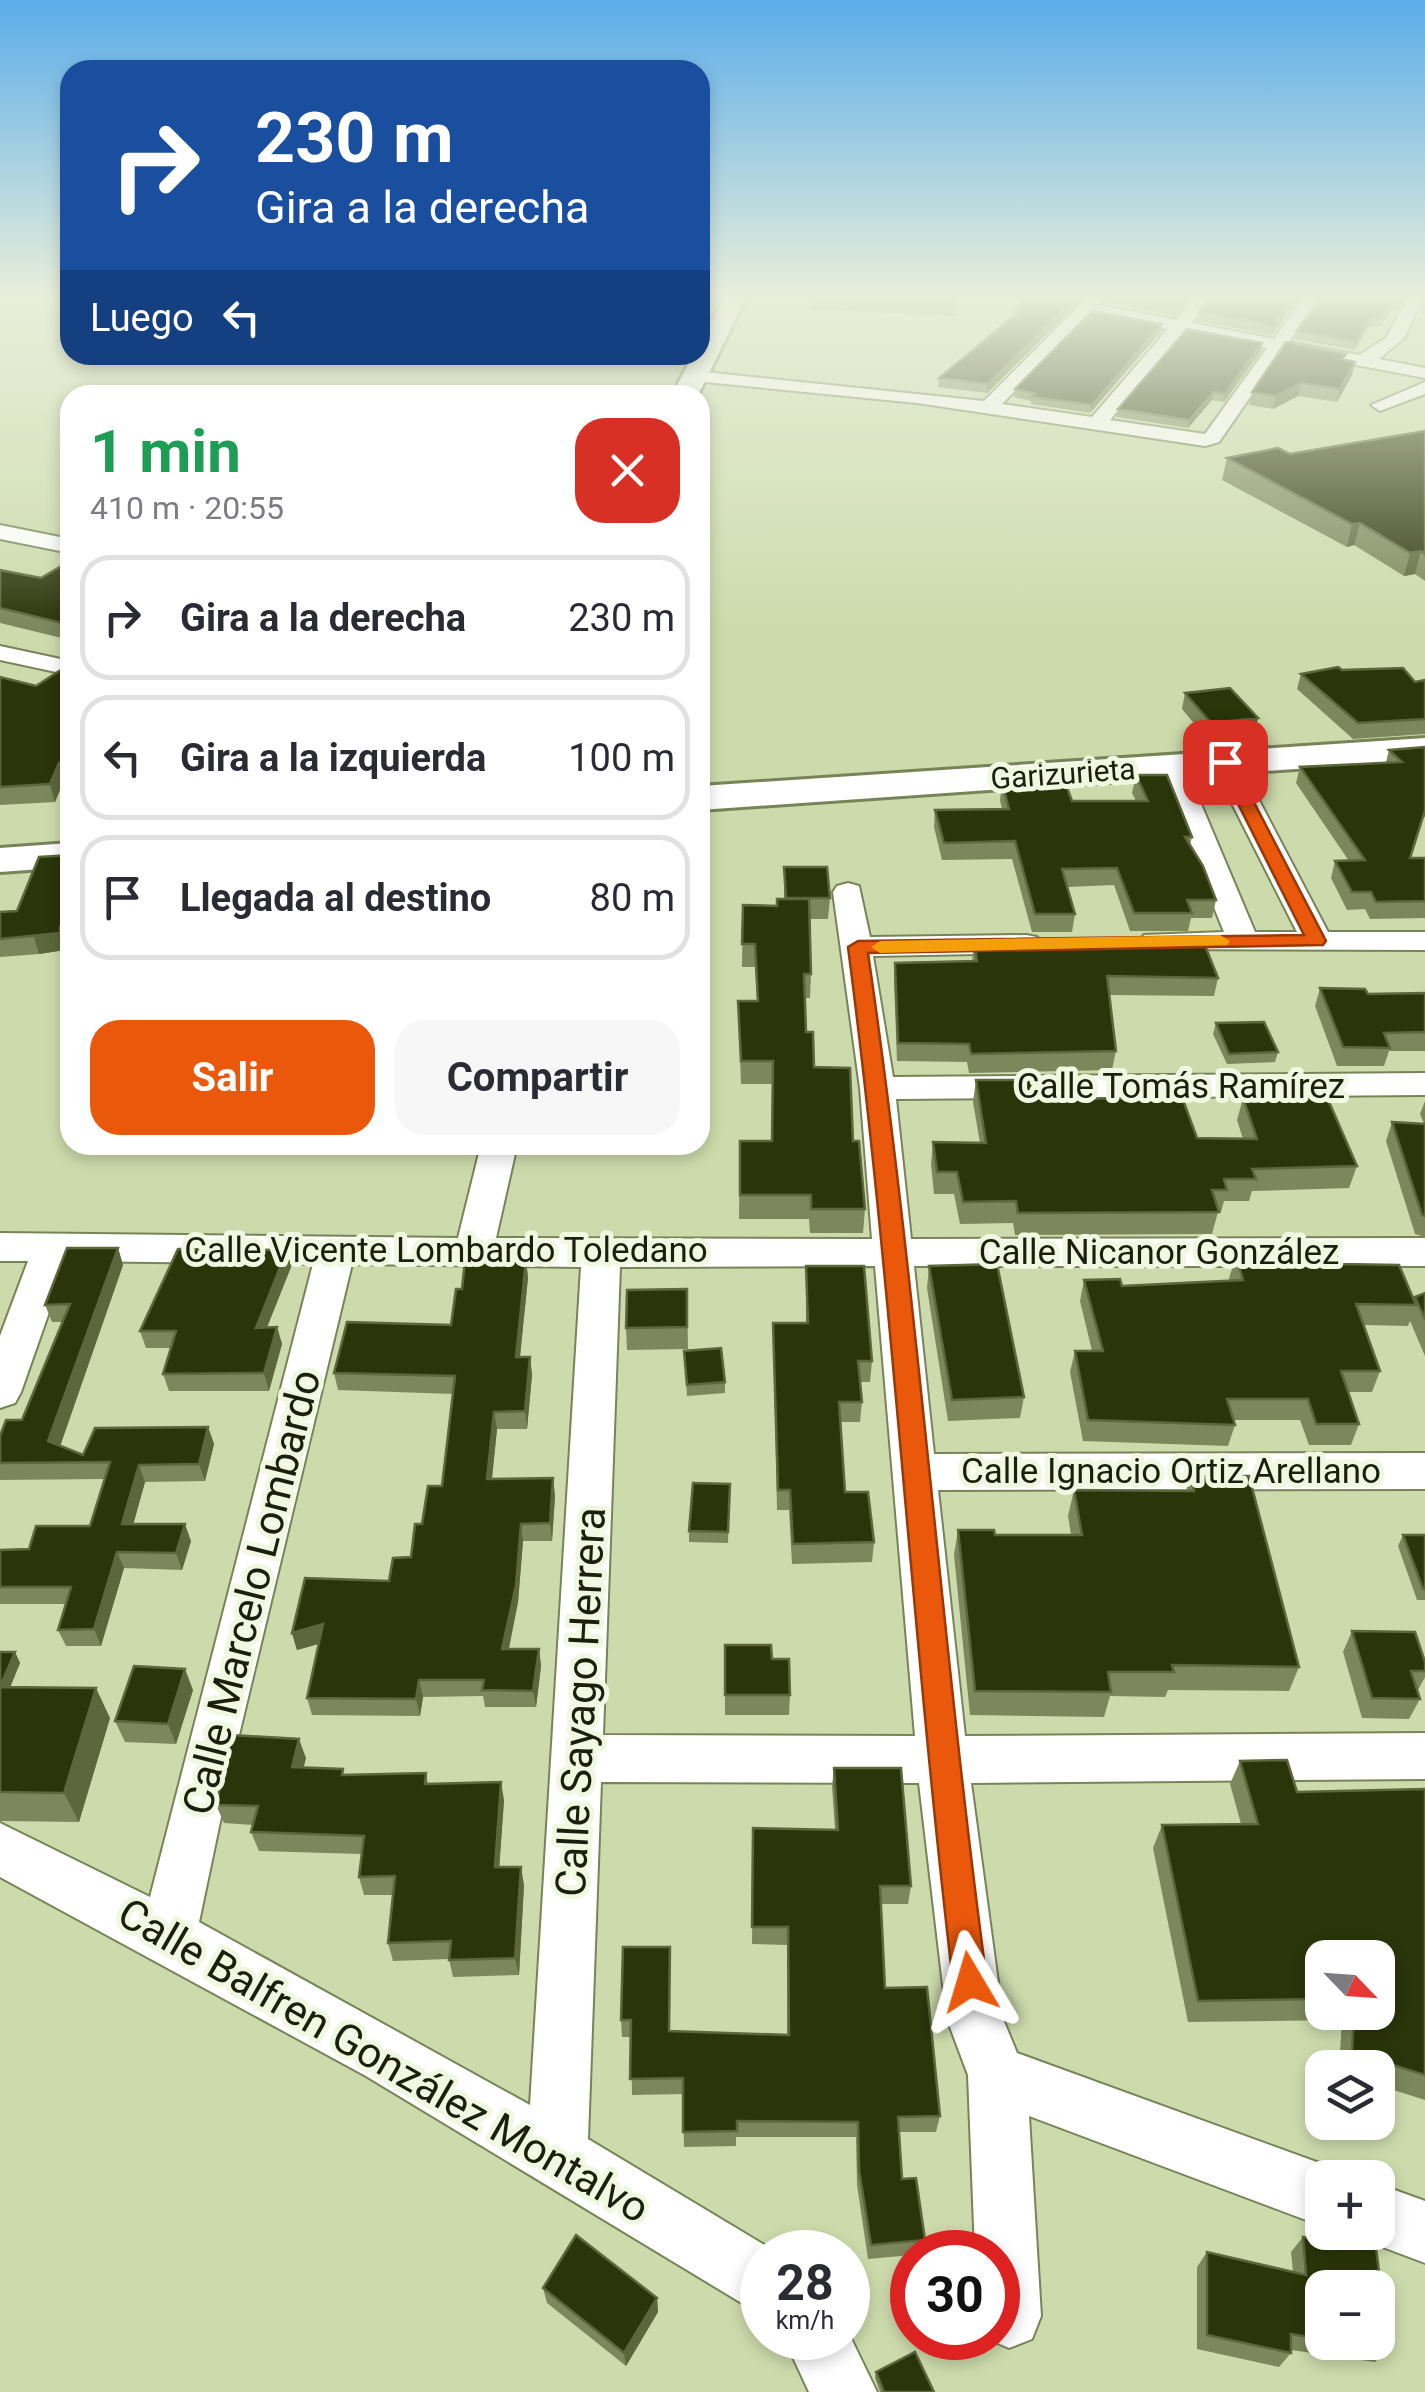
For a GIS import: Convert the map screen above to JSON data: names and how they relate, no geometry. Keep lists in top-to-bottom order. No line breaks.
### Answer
{"streets":{"main road":["Garizurieta"],"street":["Calle Tomás Ramírez","Calle Vicente Lombardo Toledano","Calle Nicanor González","Calle Ignacio Ortiz Arellano","Calle Marcelo Lombardo","Calle Sayago Herrera","Calle Balfren González Montalvo"]},"crossings":[["Calle Vicente Lombardo Toledano","Calle Nicanor González"],["Calle Vicente Lombardo Toledano","Calle Marcelo Lombardo"],["Calle Vicente Lombardo Toledano","Calle Sayago Herrera"],["Calle Marcelo Lombardo","Calle Balfren González Montalvo"],["Calle Sayago Herrera","Calle Balfren González Montalvo"]],"north":"bottom right","page":{"turn":["230 m","Gira a la derecha"],"then":"Luego","heading":["1 min","410 m · 20:55"],"list":[{"name":"Gira a la derecha","value":"230 m"},{"name":"Gira a la izquierda","value":"100 m"},{"name":"Llegada al destino","value":"80 m"}],"buttons":["Salir","Compartir"],"map_buttons":["+","−"],"speed":"28 km/h","limit":"30"}}
